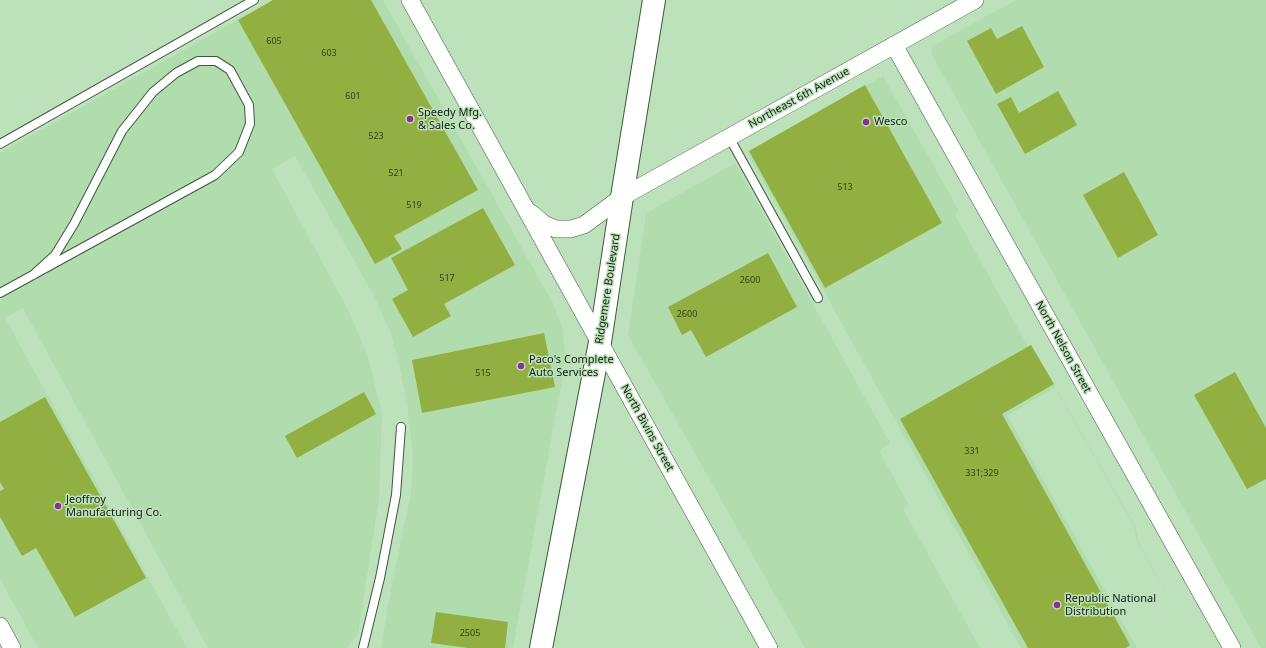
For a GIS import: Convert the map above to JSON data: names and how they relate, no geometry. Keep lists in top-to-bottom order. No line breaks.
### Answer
{"streets":{"main road":["Ridgemere Boulevard"],"street":["Northeast 6th Avenue","North Nelson Street","North Bivins Street"]},"crossings":[["Northeast 6th Avenue","Ridgemere Boulevard"],["Northeast 6th Avenue","North Nelson Street"],["Northeast 6th Avenue","North Bivins Street"],["Ridgemere Boulevard","North Bivins Street"]],"places":["Speedy Mfg. & Sales Co.","Wesco","Paco's Complete Auto Services","Jeoffroy Manufacturing Co.","Republic National Distribution"],"house_numbers":["605","603","601","523","521","513","519","517","2600","2600","515","331","331;329","2505"]}
